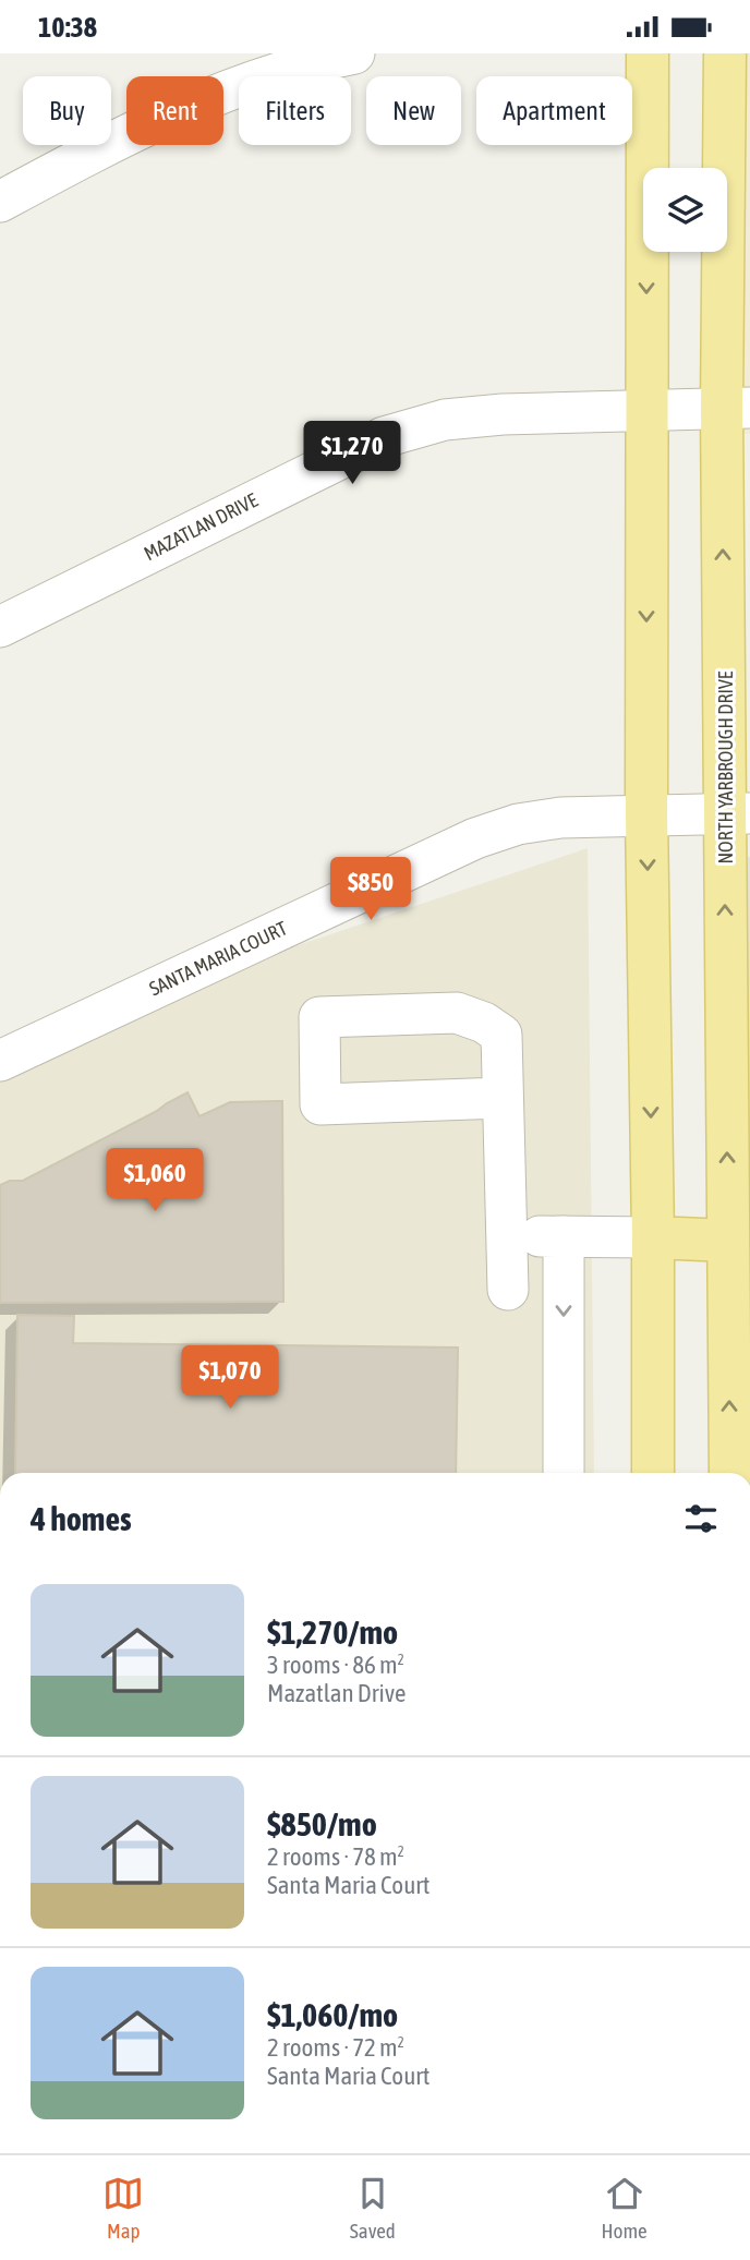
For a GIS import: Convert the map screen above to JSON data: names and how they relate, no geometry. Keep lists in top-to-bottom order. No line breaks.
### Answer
{"streets":{"main road":["NORTH YARBROUGH DRIVE"],"street":["MAZATLAN DRIVE","SANTA MARIA COURT"]},"crossings":[["MAZATLAN DRIVE","NORTH YARBROUGH DRIVE"],["NORTH YARBROUGH DRIVE","SANTA MARIA COURT"]],"page":{"status":"10:38","chip":["Buy","Rent","Filters","New","Apartment"],"price":["$1,270","$850","$1,060","$1,070"],"heading":"4 homes","list":[{"name":"$1,270/mo","note":"3 rooms · 86 m² · Mazatlan Drive"},{"name":"$850/mo","note":"2 rooms · 78 m² · Santa Maria Court"},{"name":"$1,060/mo","note":"2 rooms · 72 m² · Santa Maria Court"}],"tabs":["Map","Saved","Home"]}}
